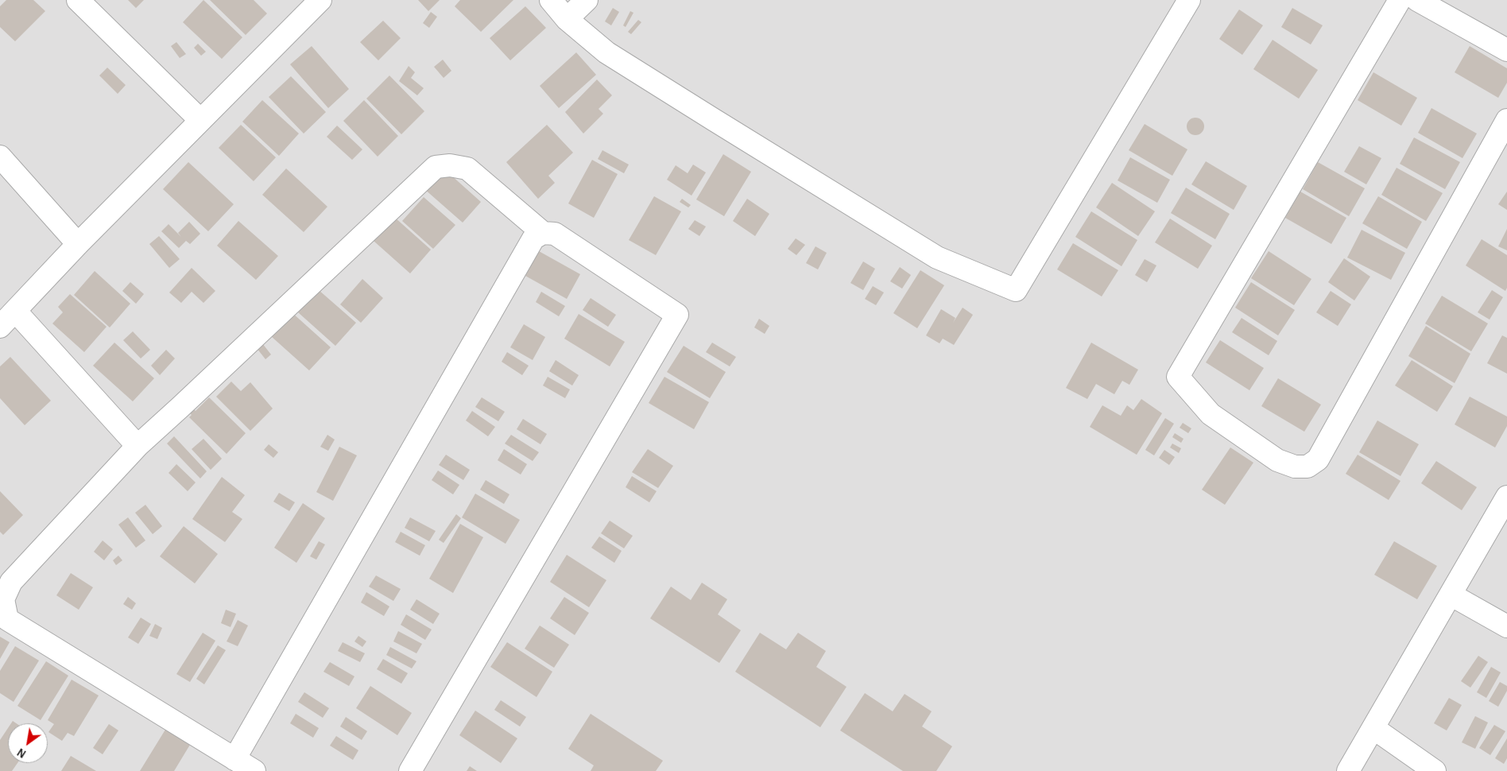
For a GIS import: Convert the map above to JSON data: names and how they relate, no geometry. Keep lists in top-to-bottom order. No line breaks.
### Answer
{"north":"bottom left"}
